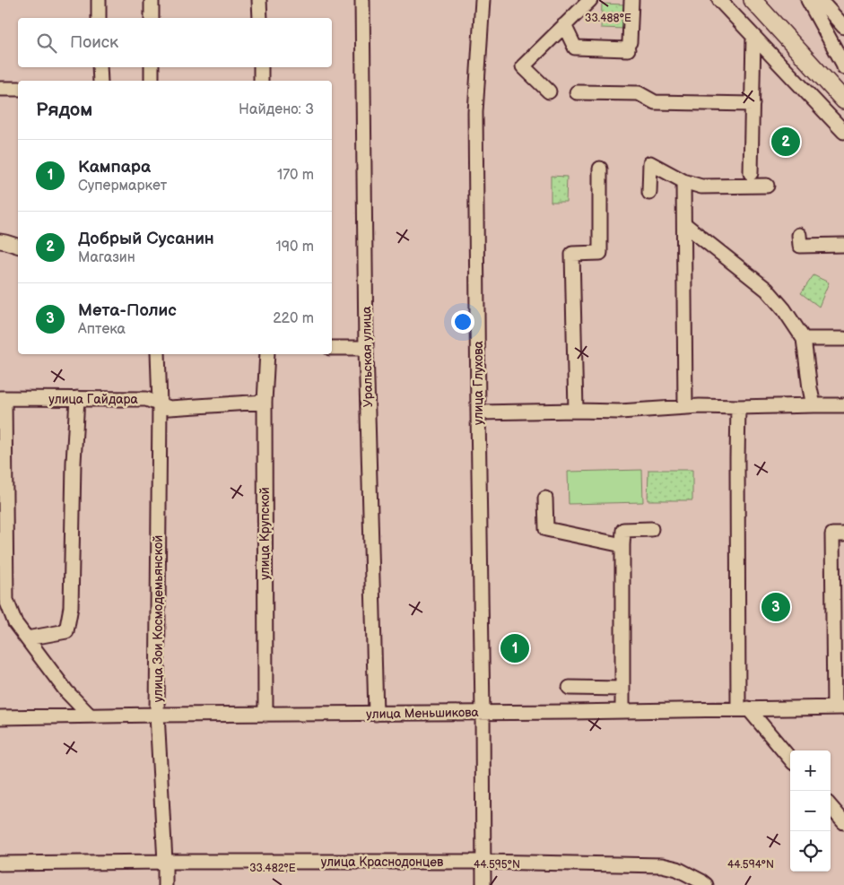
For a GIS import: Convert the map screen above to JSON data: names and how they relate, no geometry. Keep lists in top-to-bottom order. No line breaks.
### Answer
{"streets":{"street":["Уральская улица","улица Глухова","улица Гайдара","улица Крупской","улица Зои Космодемьянской","улица Меньшикова","улица Краснодонцев"]},"crossings":[["Уральская улица","улица Меньшикова"],["улица Глухова","улица Меньшикова"],["улица Глухова","улица Краснодонцев"],["улица Гайдара","улица Крупской"],["улица Гайдара","улица Зои Космодемьянской"],["улица Крупской","улица Меньшикова"],["улица Зои Космодемьянской","улица Меньшикова"],["улица Зои Космодемьянской","улица Краснодонцев"]],"page":{"search":"Поиск","heading":["Рядом","Найдено: 3"],"pins":["2","3","1"],"list":[{"mark":"1","name":"Кампара","note":"Супермаркет","value":"170 m"},{"mark":"2","name":"Добрый Сусанин","note":"Магазин","value":"190 m"},{"mark":"3","name":"Мета-Полис","note":"Аптека","value":"220 m"}],"map_buttons":["+","−"]},"coordinates":["33.488°E","44.595°N","44.594°N","33.482°E"]}
